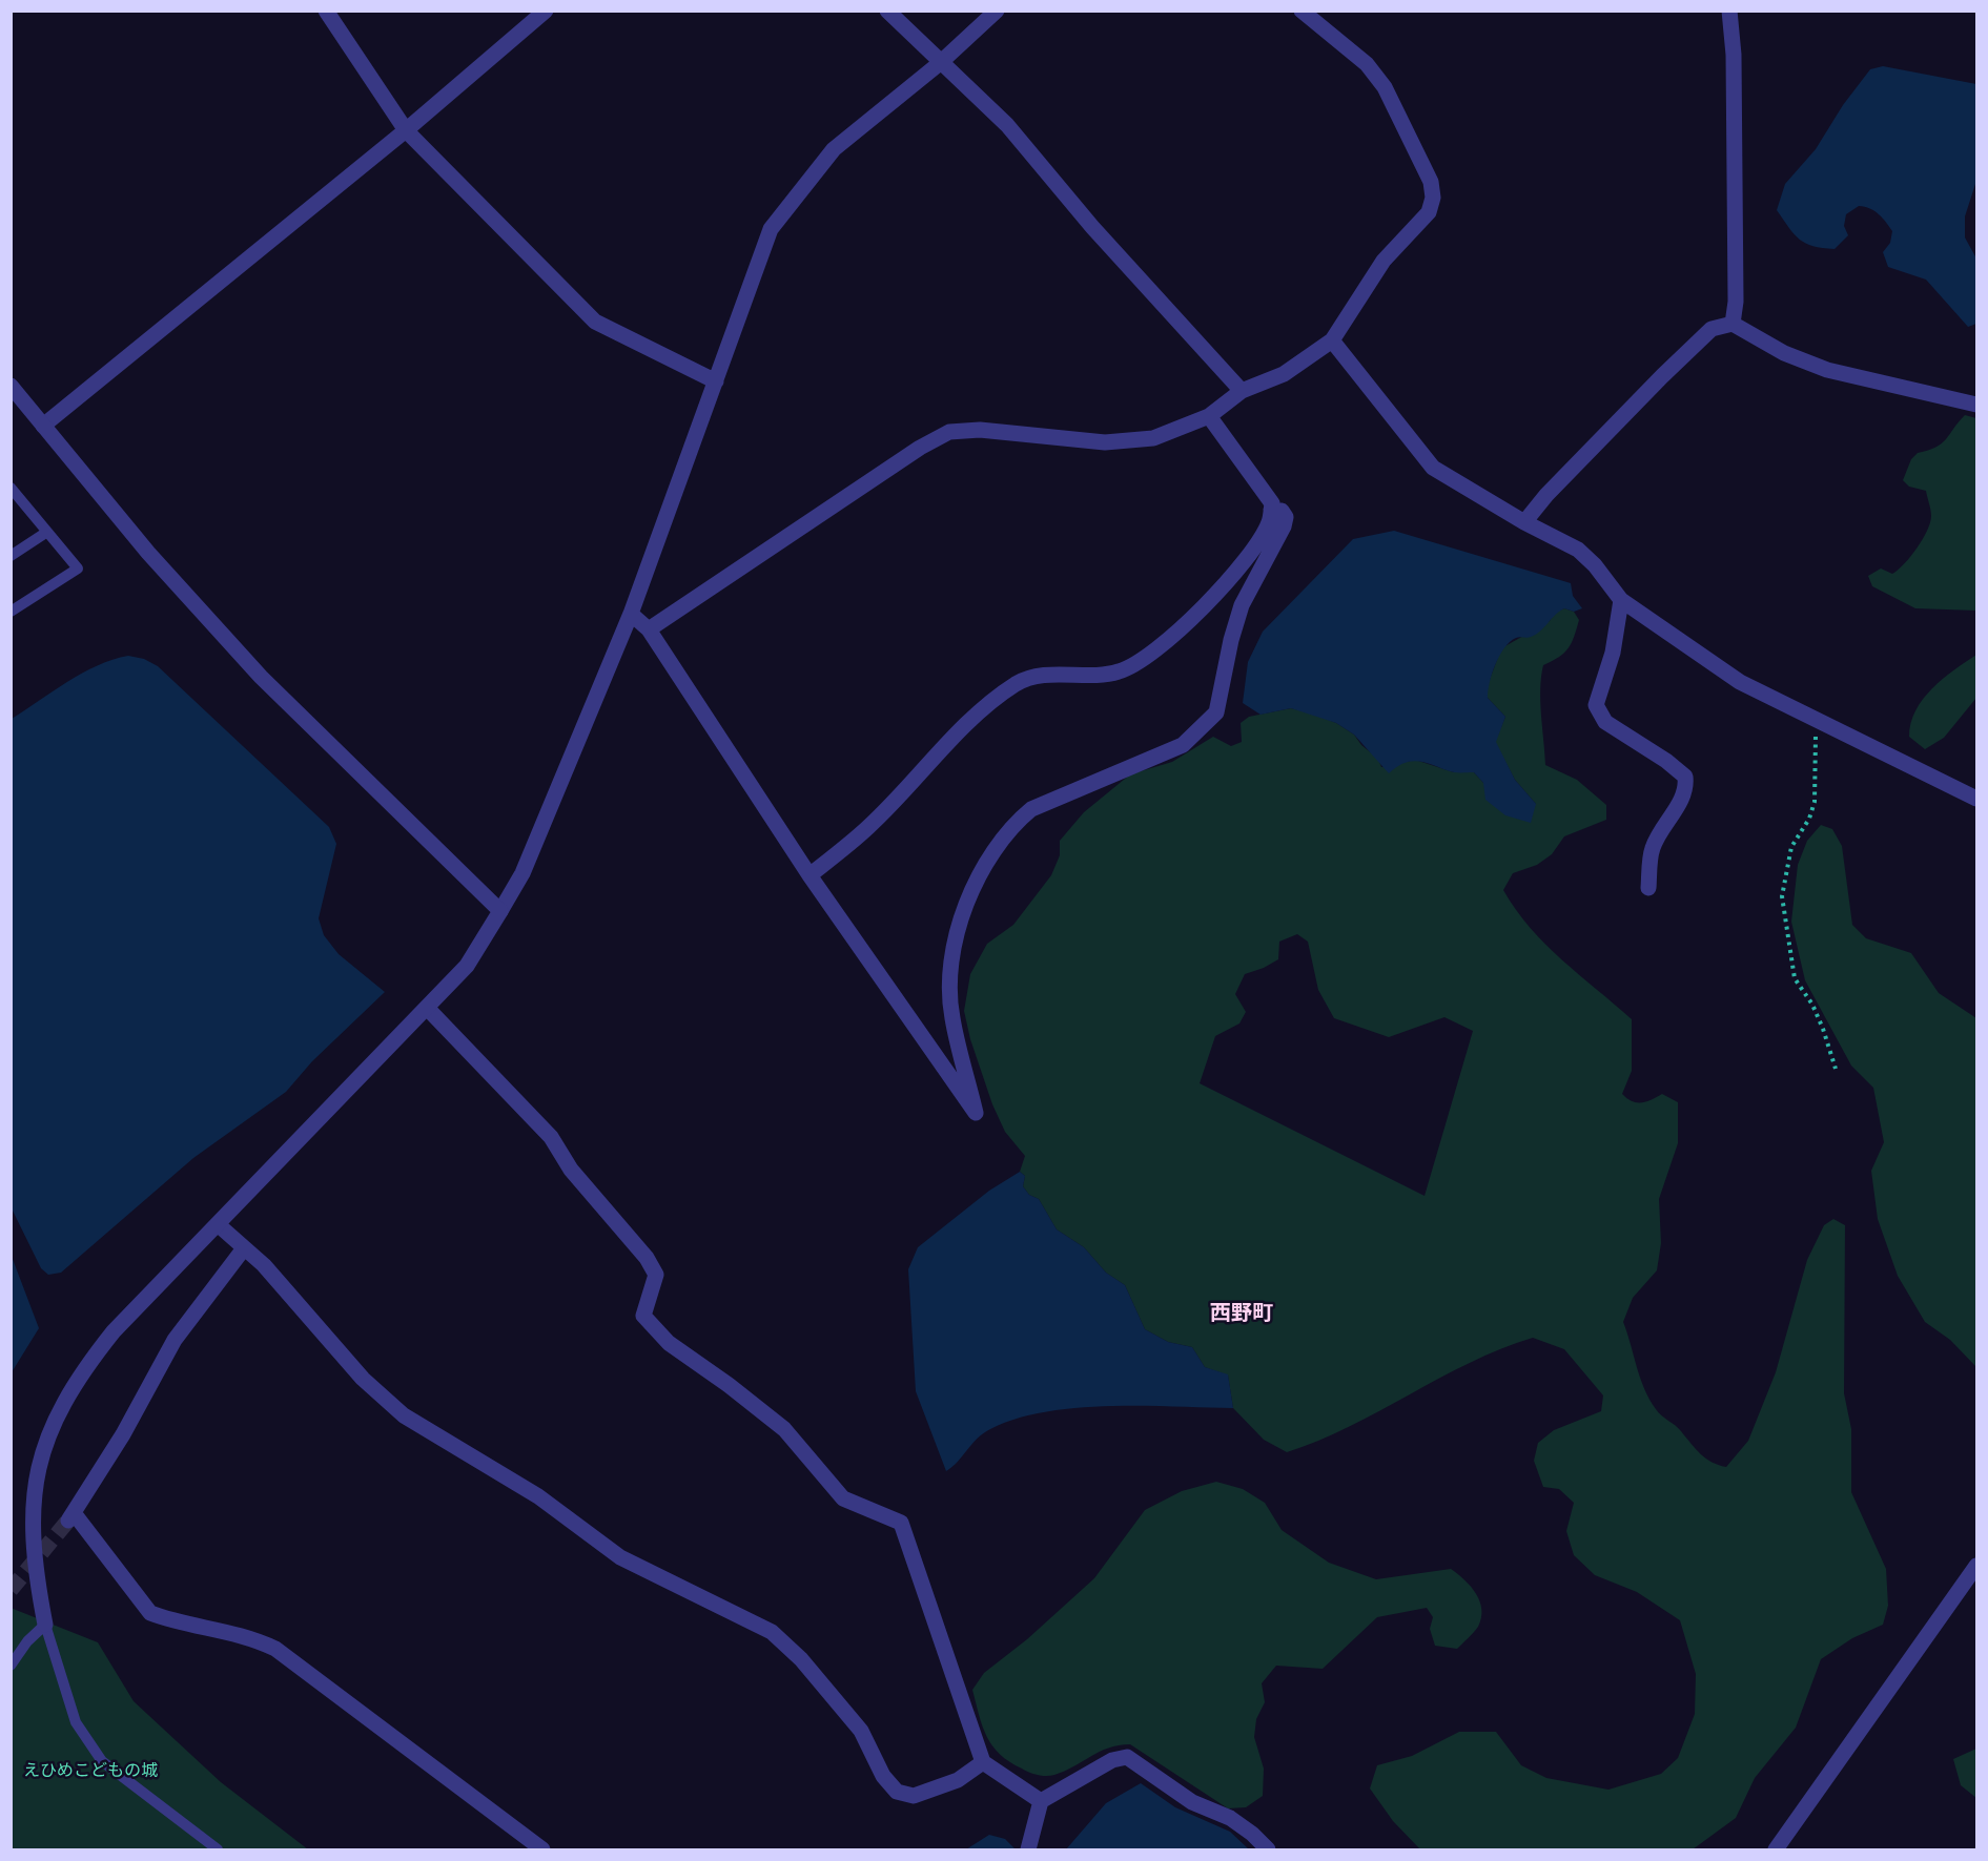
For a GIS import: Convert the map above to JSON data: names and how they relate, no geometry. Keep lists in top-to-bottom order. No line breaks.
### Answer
{"districts":["西野町"],"parks":["えひめこどもの城"]}
